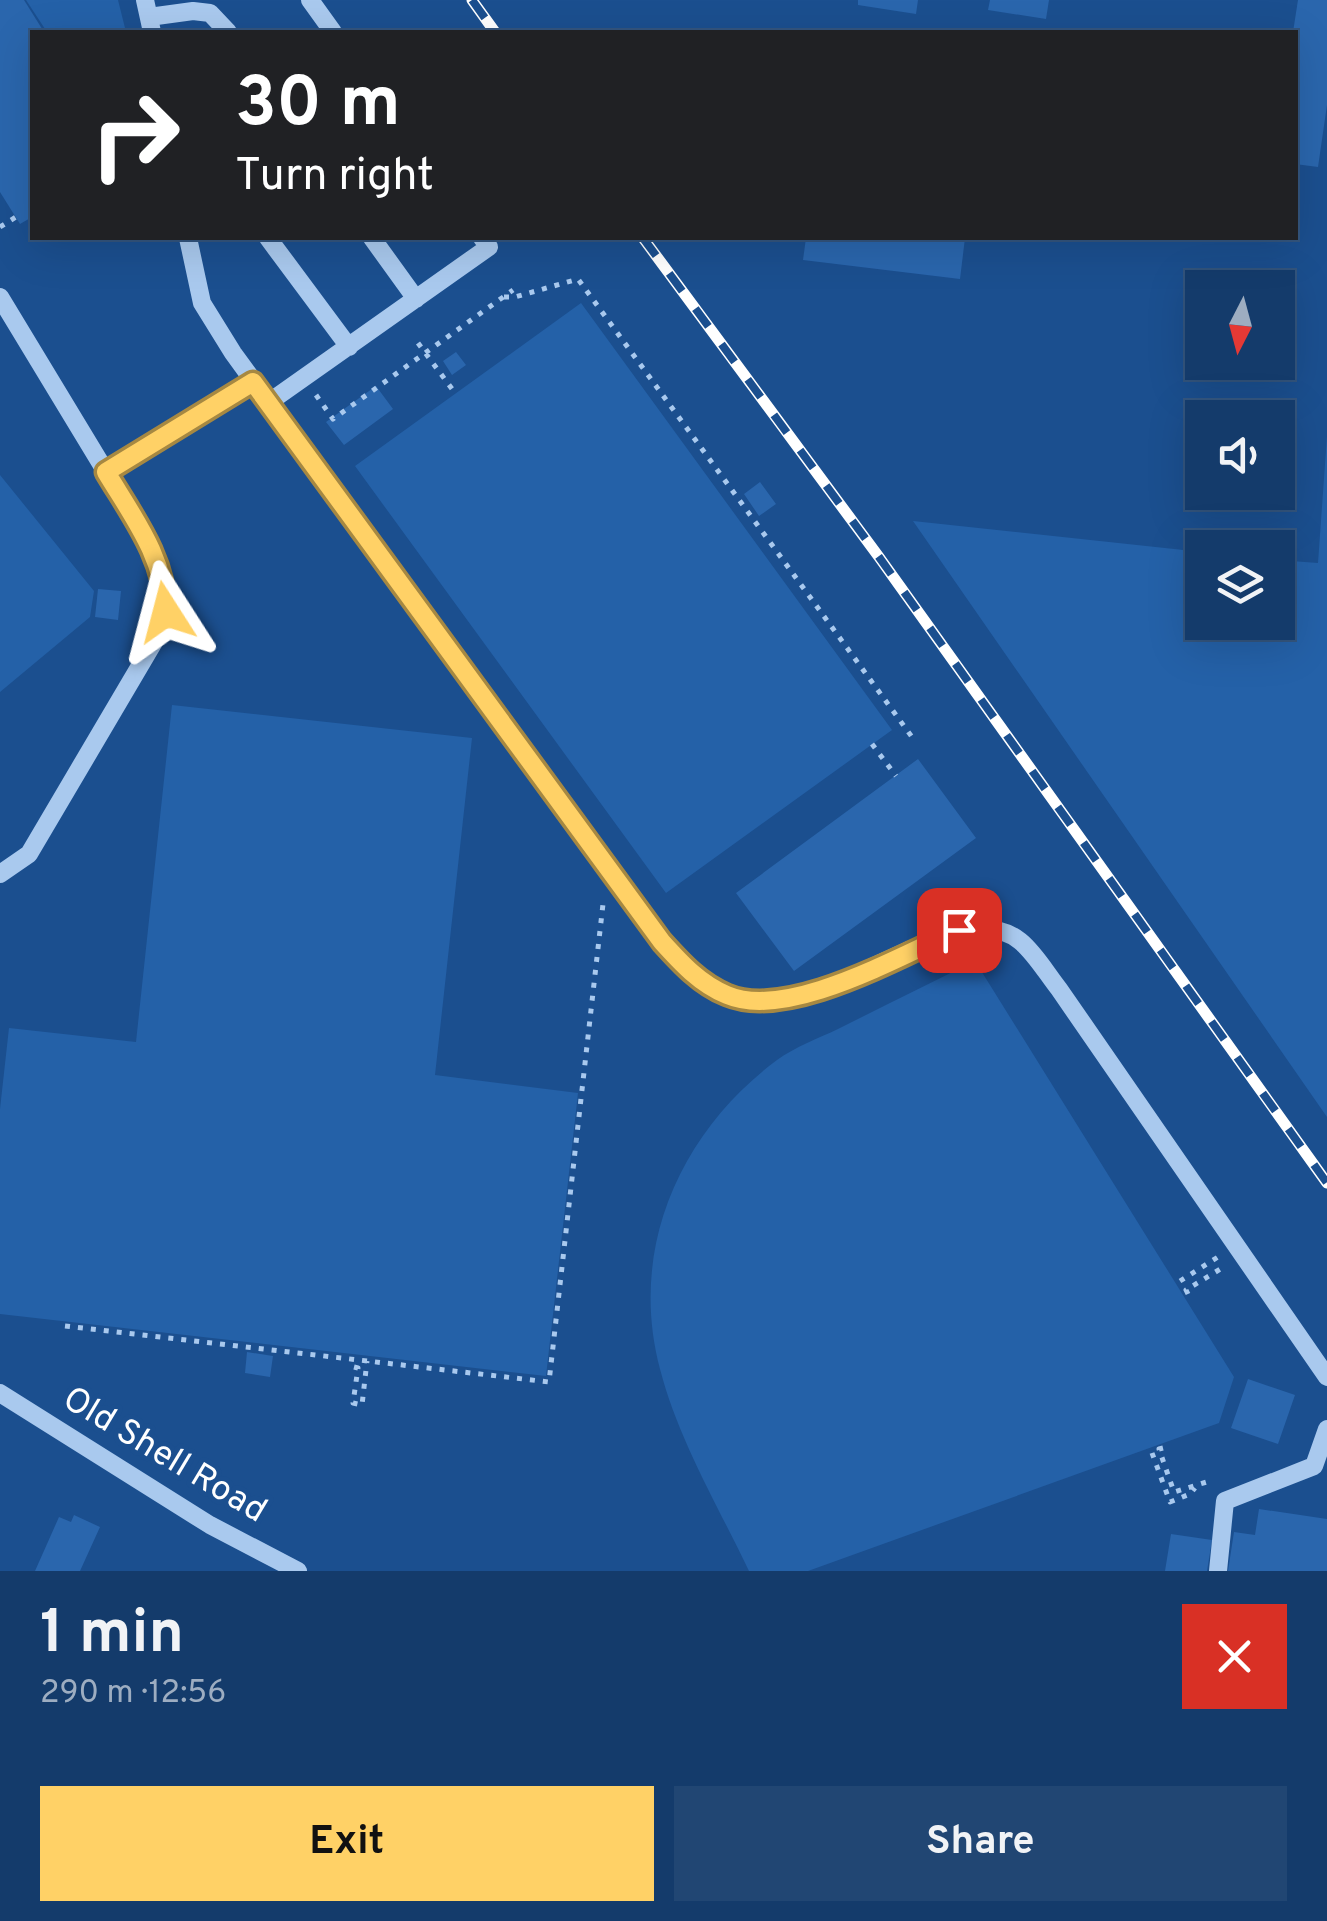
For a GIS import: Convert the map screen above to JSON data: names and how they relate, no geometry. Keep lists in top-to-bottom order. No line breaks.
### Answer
{"streets":{"street":["Old Shell Road"]},"north":"bottom","page":{"turn":["30 m","Turn right"],"heading":["1 min","290 m · 12:56"],"buttons":["Exit","Share"]}}
